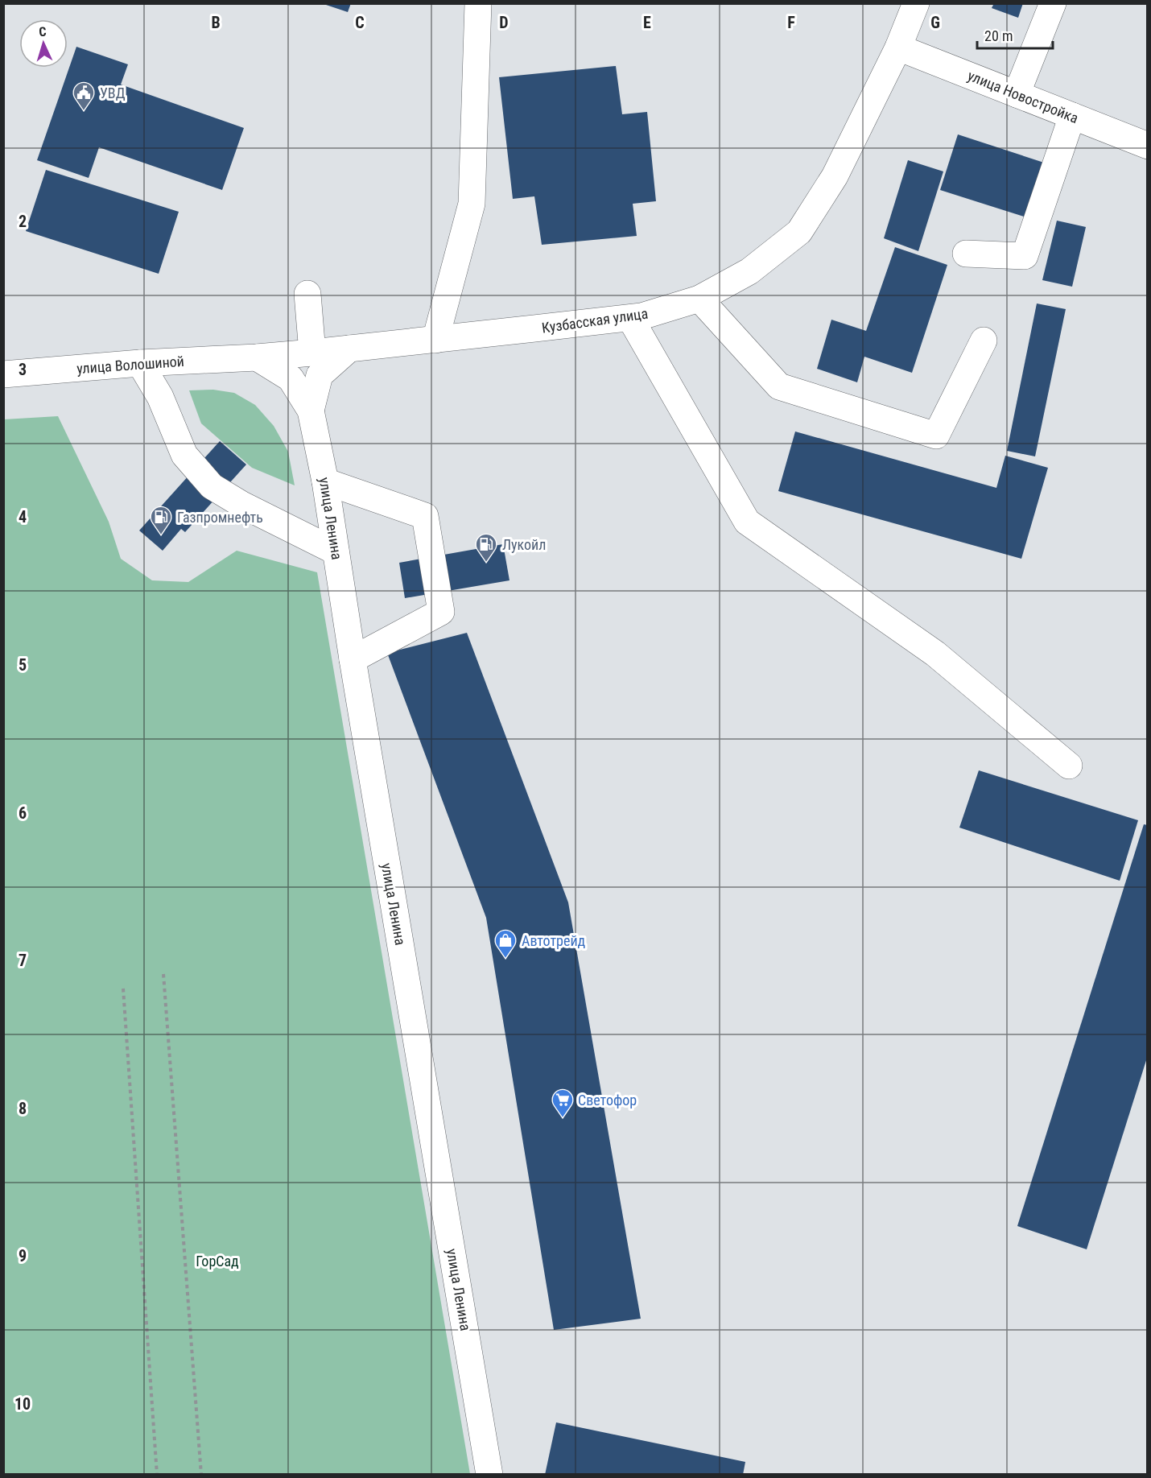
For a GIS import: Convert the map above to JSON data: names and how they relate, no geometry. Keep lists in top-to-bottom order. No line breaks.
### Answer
{"streets":{"street":["улица Новостройка","Кузбасская улица","улица Волошиной","улица Ленина"]},"crossings":[["улица Новостройка","Кузбасская улица"],["Кузбасская улица","улица Волошиной"],["Кузбасская улица","улица Ленина"],["улица Волошиной","улица Ленина"]],"parks":["ГорСад"],"places":{"public building":["УВД"],"fuel station":["Газпромнефть","Лукойл"],"shop":["Автотрейд"],"supermarket":["Светофор"]},"scale_bar":"20 m","north":"top","grid":{"columns":["B","C","D","E","F","G"],"rows":["2","3","4","5","6","7","8","9","10"]}}
